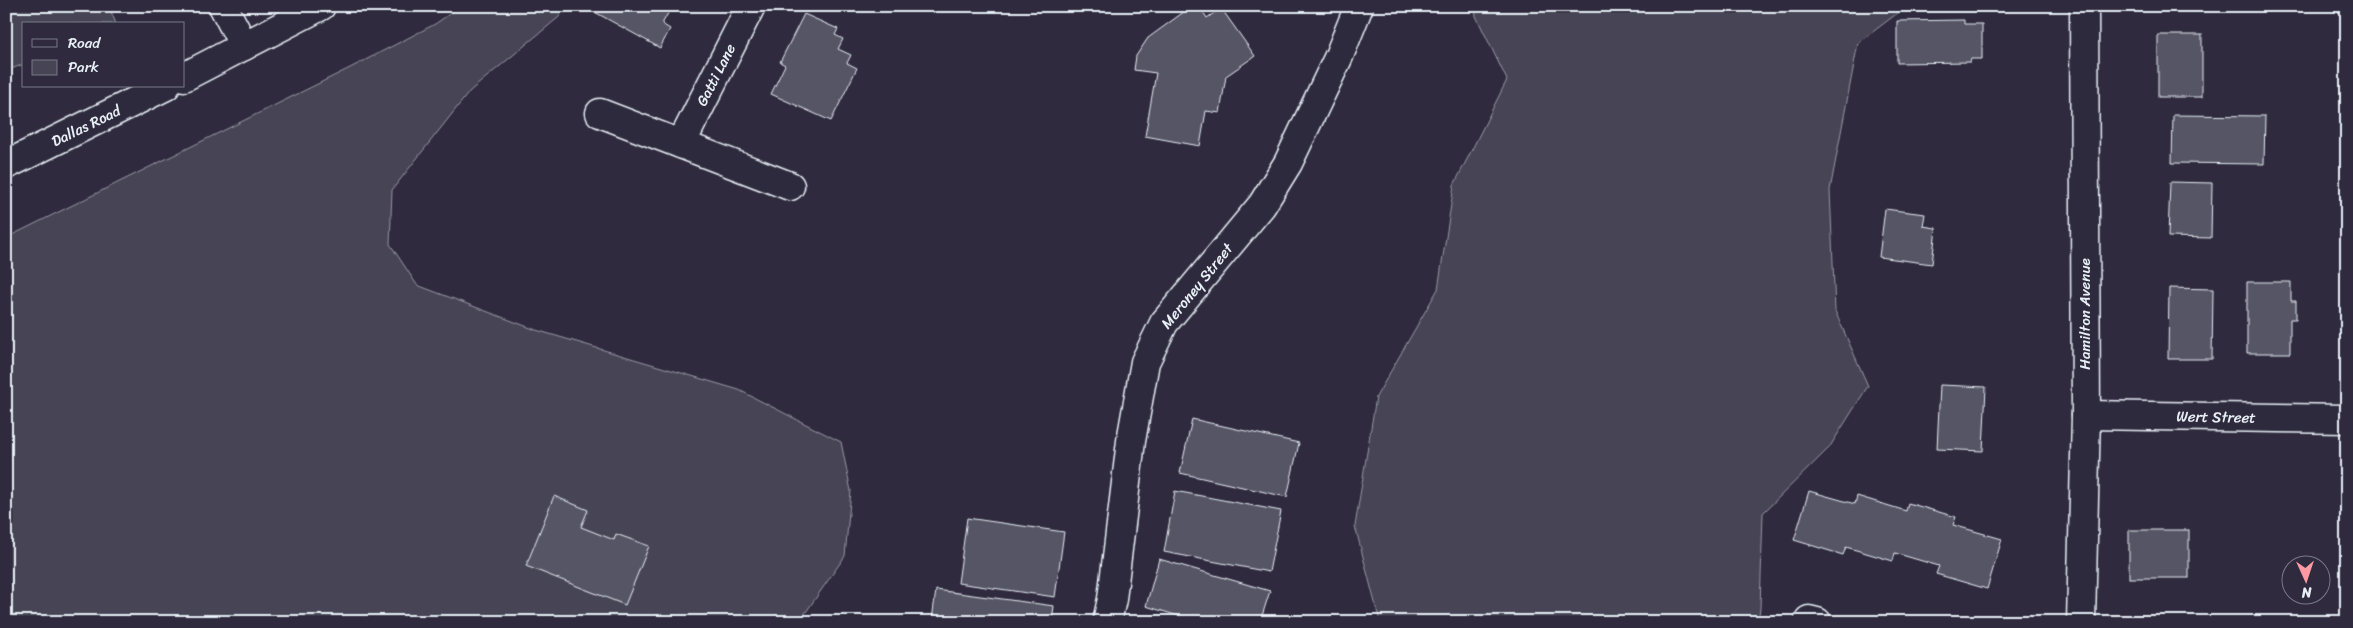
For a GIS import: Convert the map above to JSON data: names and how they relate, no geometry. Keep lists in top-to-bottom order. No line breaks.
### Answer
{"streets":{"street":["Gatti Lane","Dallas Road","Meroney Street","Hamilton Avenue","Wert Street"]},"crossings":[["Hamilton Avenue","Wert Street"]],"legend":["Road","Park"],"north":"bottom"}
